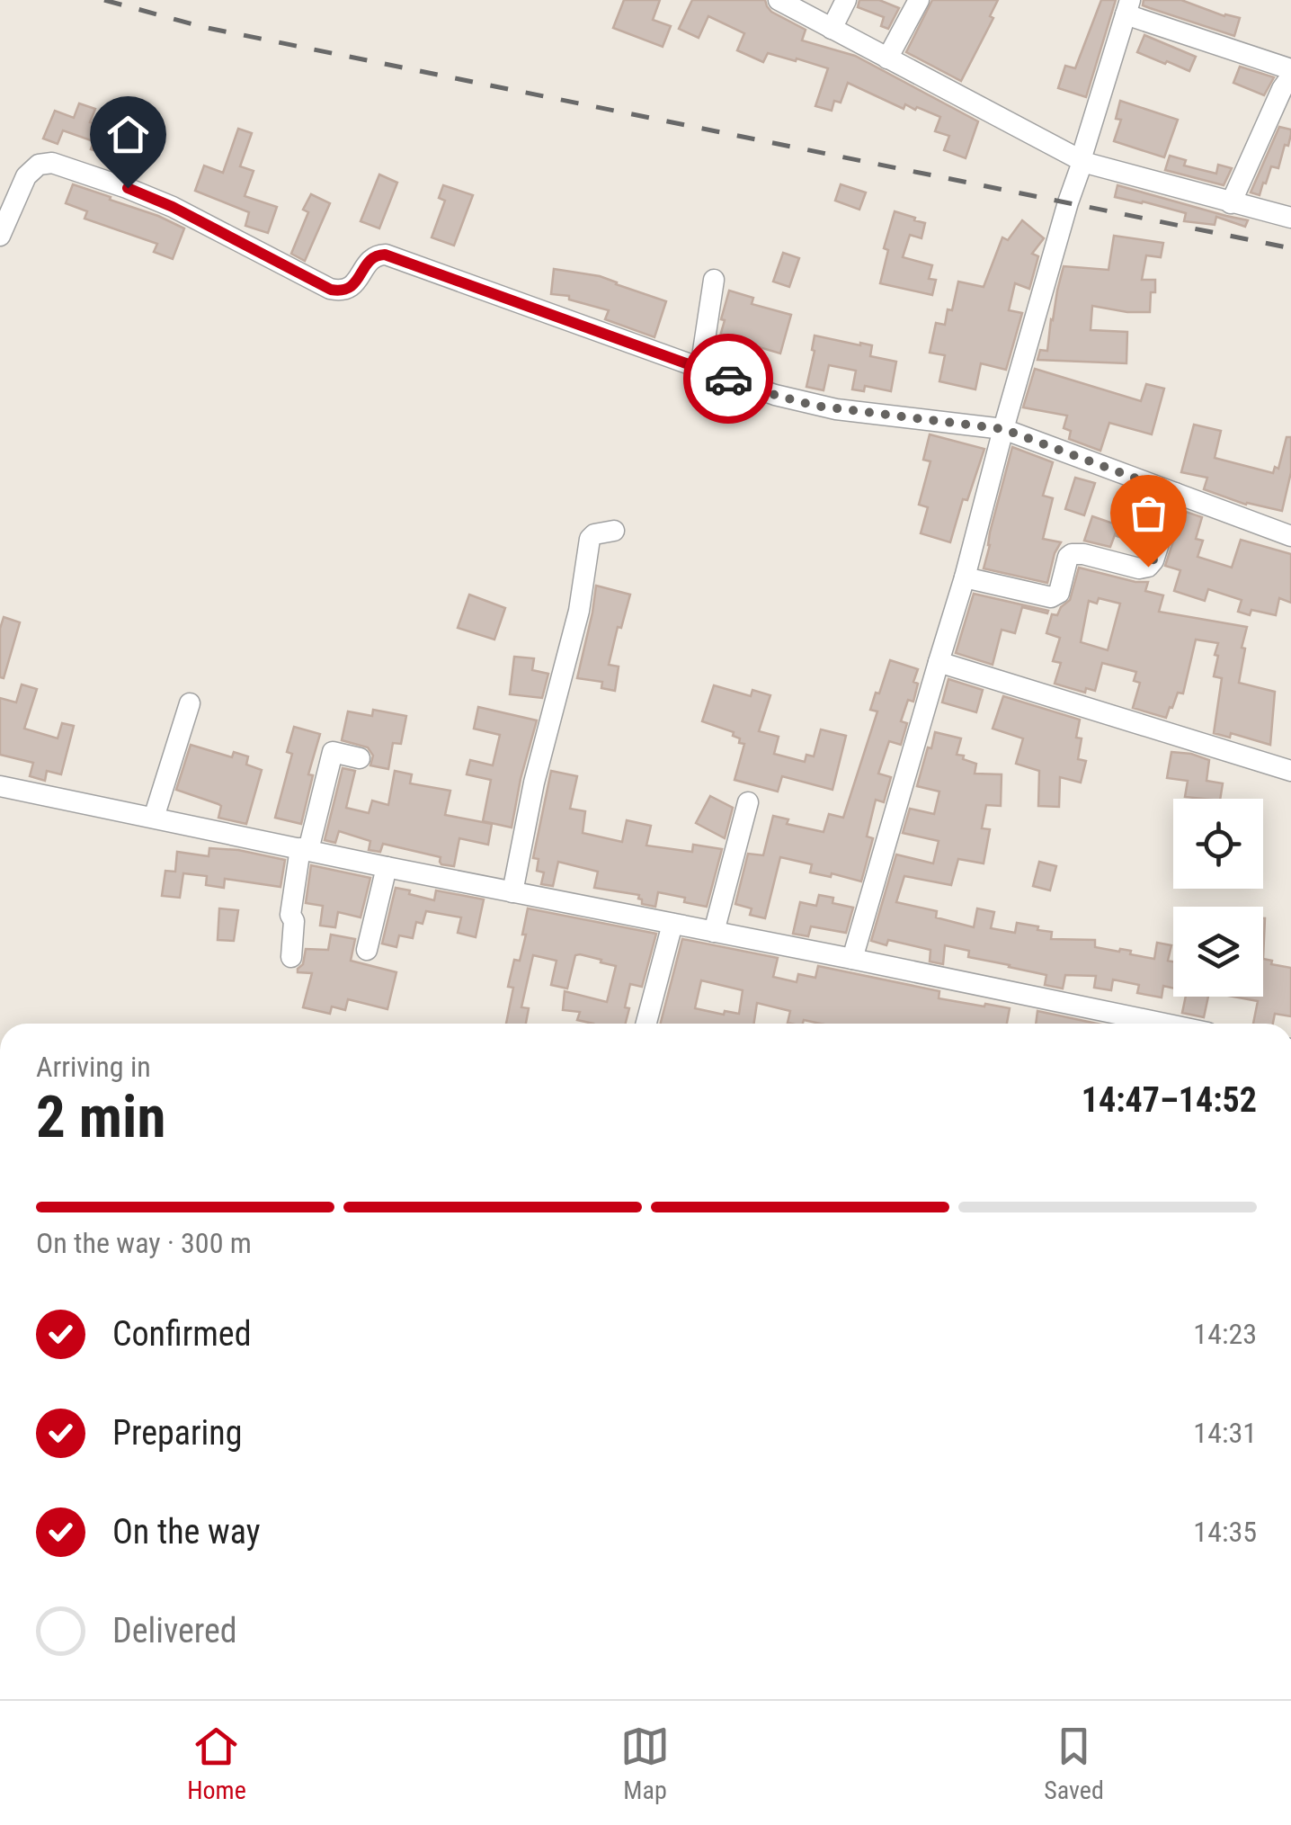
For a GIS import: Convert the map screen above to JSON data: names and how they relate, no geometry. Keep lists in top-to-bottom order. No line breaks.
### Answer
{"page":{"heading":["2 min","Arriving in","14:47–14:52"],"bar":"On the way · 300 m","list":[["Confirmed","14:23"],["Preparing","14:31"],["On the way","14:35"],"Delivered"],"tabs":["Home","Map","Saved"]}}
